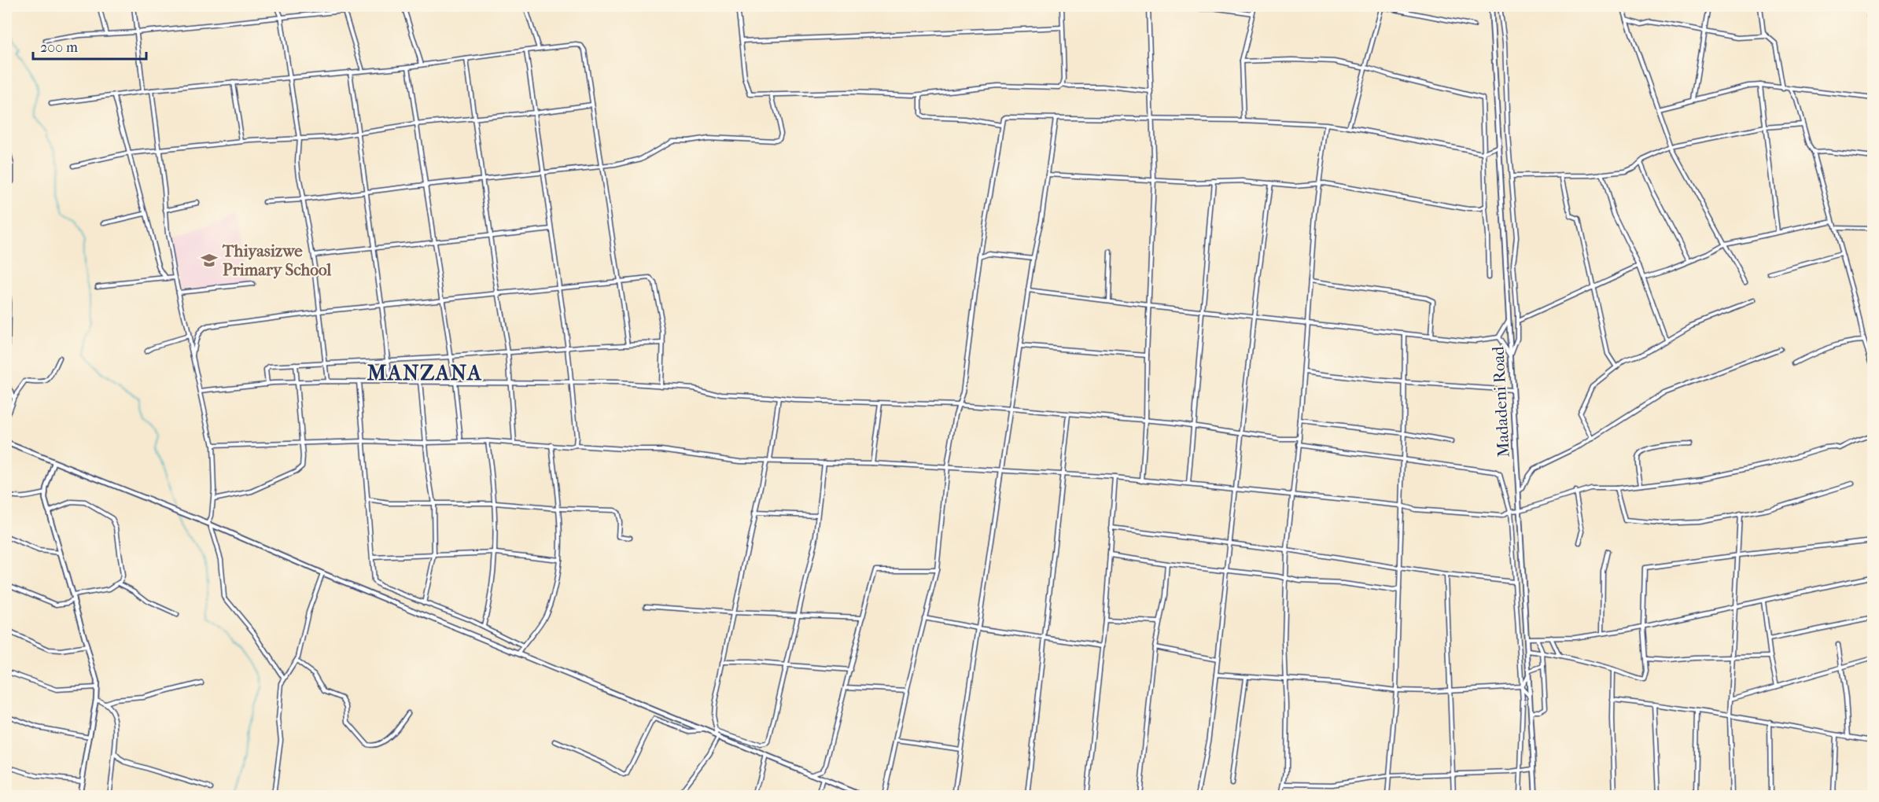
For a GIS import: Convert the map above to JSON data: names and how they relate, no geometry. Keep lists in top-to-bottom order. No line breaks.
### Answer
{"streets":{"street":["Madadeni Road"]},"districts":["MANZANA"],"places":{"school or university":["Thiyasizwe Primary School"]},"scale_bar":"200 m"}
